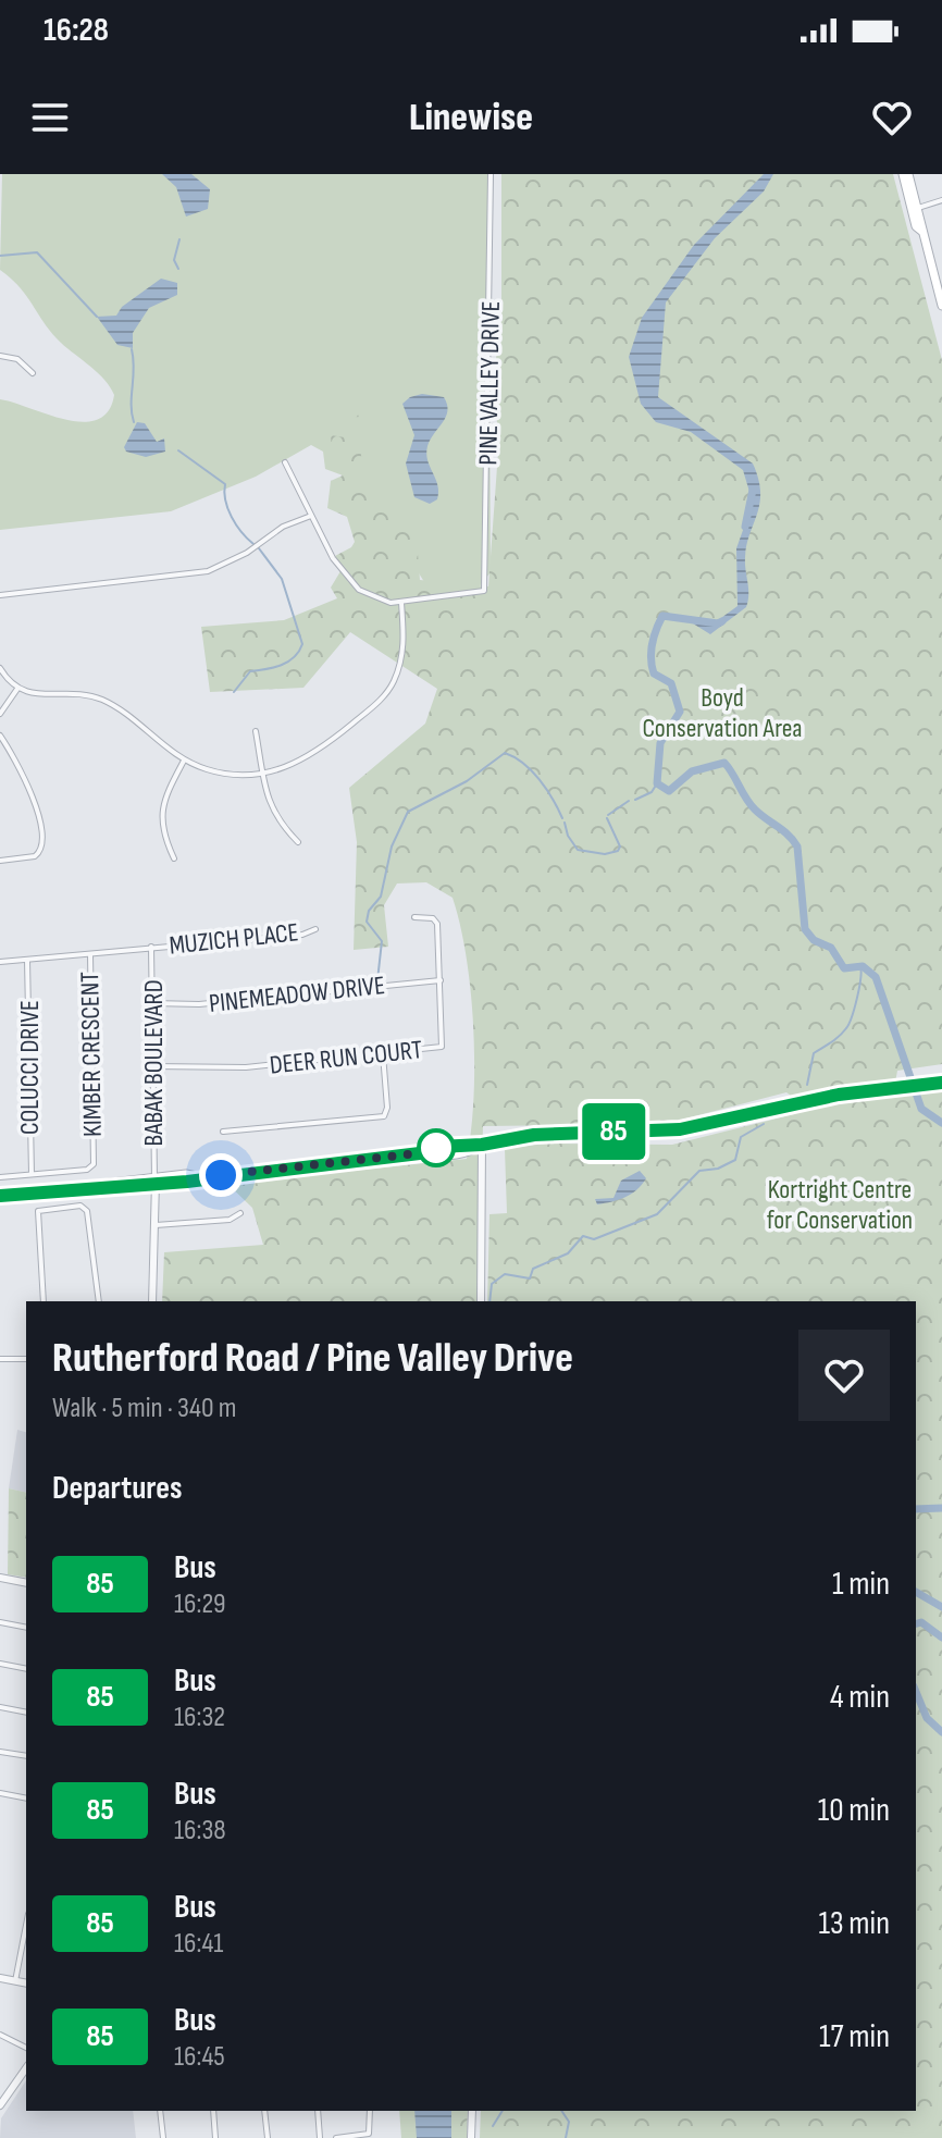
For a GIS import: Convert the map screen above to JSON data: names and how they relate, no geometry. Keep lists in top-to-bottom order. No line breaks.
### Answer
{"streets":{"street":["PINE VALLEY DRIVE","MUZICH PLACE","PINEMEADOW DRIVE","KIMBER CRESCENT","DEER RUN COURT","BABAK BOULEVARD","COLUCCI DRIVE"]},"crossings":[["MUZICH PLACE","KIMBER CRESCENT"],["MUZICH PLACE","BABAK BOULEVARD"],["MUZICH PLACE","COLUCCI DRIVE"],["PINEMEADOW DRIVE","DEER RUN COURT"],["PINEMEADOW DRIVE","BABAK BOULEVARD"],["KIMBER CRESCENT","COLUCCI DRIVE"],["DEER RUN COURT","BABAK BOULEVARD"]],"parks":["Boyd Conservation Area","Kortright Centre for Conservation"],"lines":["bus line 85"],"page":{"status":"16:28","header":"Linewise","on_map":"85","heading":[["Rutherford Road / Pine Valley Drive","Walk · 5 min · 340 m"],"Departures"],"list":[{"mark":"85","name":"Bus","note":"16:29","value":"1 min"},{"mark":"85","name":"Bus","note":"16:32","value":"4 min"},{"mark":"85","name":"Bus","note":"16:38","value":"10 min"},{"mark":"85","name":"Bus","note":"16:41","value":"13 min"},{"mark":"85","name":"Bus","note":"16:45","value":"17 min"}]}}
